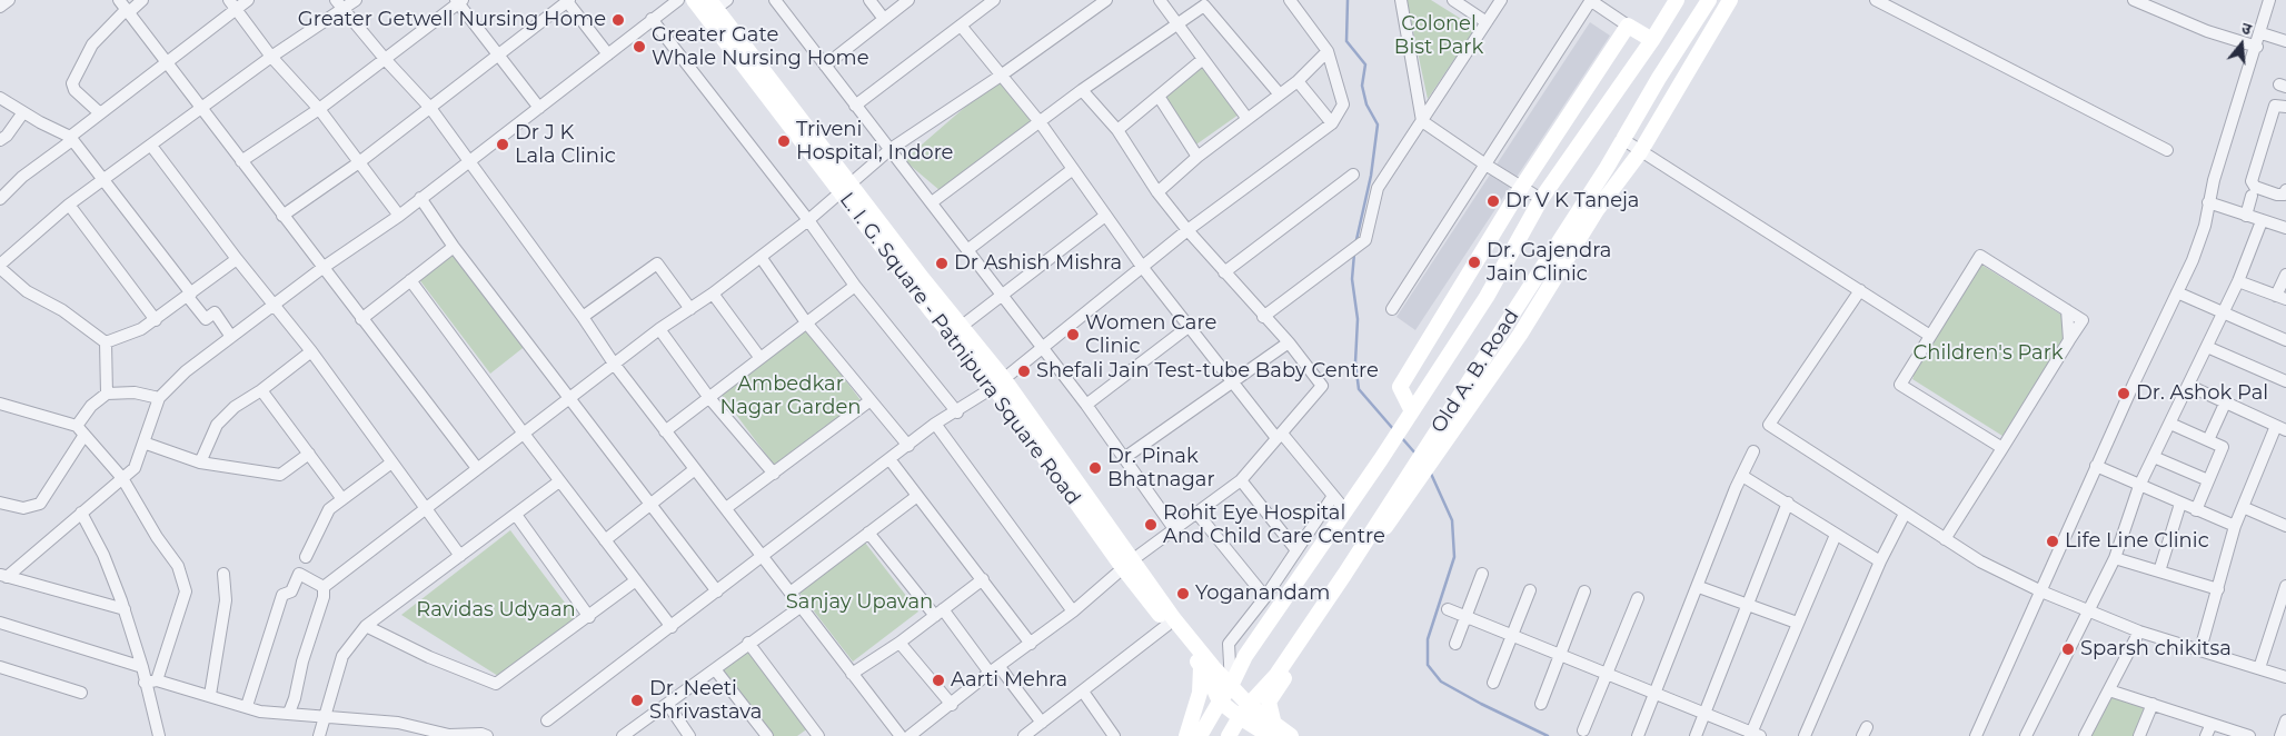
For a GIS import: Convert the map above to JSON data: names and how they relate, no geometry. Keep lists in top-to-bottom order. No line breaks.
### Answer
{"streets":{"main road":["L. I. G. Square - Patnipura Square Road","Old A. B. Road"]},"crossings":[["L. I. G. Square - Patnipura Square Road","Old A. B. Road"]],"parks":["Colonel Bist Park","Children's Park","Ambedkar Nagar Garden","Sanjay Upavan","Ravidas Udyaan"],"places":["Greater Getwell Nursing Home","Greater Gate Whale Nursing Home","Triveni Hospital, Indore","Dr J K Lala Clinic","Dr V K Taneja","Dr. Gajendra Jain Clinic","Dr Ashish Mishra","Women Care Clinic","Shefali Jain Test-tube Baby Centre","Dr. Ashok Pal","Dr. Pinak Bhatnagar","Rohit Eye Hospital And Child Care Centre","Life Line Clinic","Yoganandam","Sparsh chikitsa","Aarti Mehra","Dr. Neeti Shrivastava"],"north":"top"}
